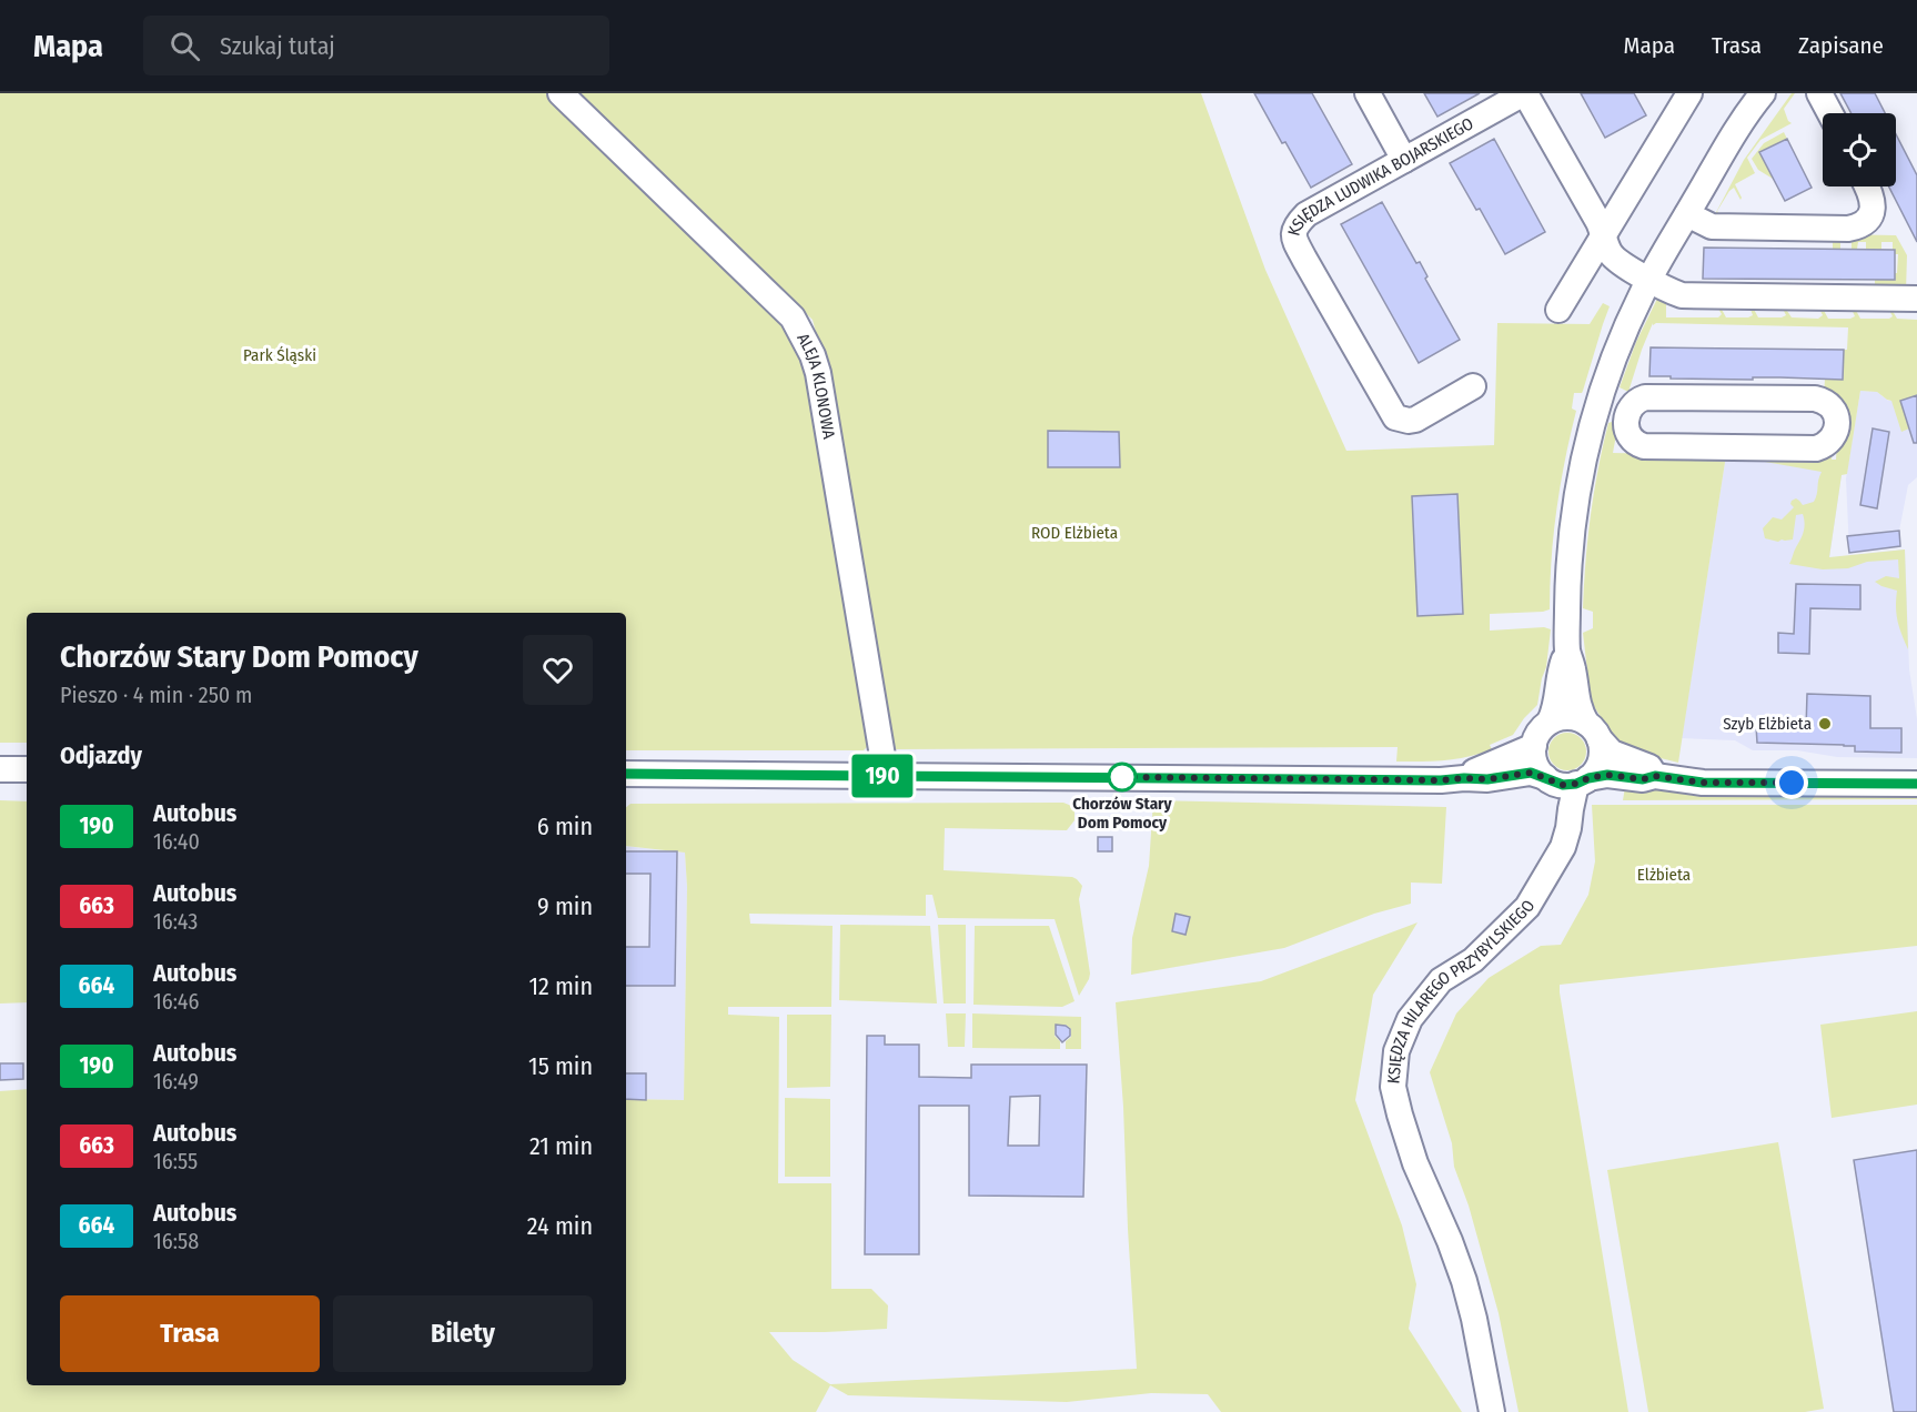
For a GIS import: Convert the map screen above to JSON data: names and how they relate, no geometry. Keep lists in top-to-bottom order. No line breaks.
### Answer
{"streets":{"street":["KSIĘDZA LUDWIKA BOJARSKIEGO","ALEJA KLONOWA","KSIĘDZA HILAREGO PRZYBYLSKIEGO"]},"parks":["Park Śląski","ROD Elżbieta","Elżbieta"],"places":["Szyb Elżbieta","Chorzów Stary Dom Pomocy"],"lines":["bus line 190"],"page":{"header":"Mapa","search":"Szukaj tutaj","nav":["Mapa","Trasa","Zapisane"],"on_map":"190","heading":[["Chorzów Stary Dom Pomocy","Pieszo · 4 min · 250 m"],"Odjazdy"],"list":[{"mark":"190","name":"Autobus","note":"16:40","value":"6 min"},{"mark":"663","name":"Autobus","note":"16:43","value":"9 min"},{"mark":"664","name":"Autobus","note":"16:46","value":"12 min"},{"mark":"190","name":"Autobus","note":"16:49","value":"15 min"},{"mark":"663","name":"Autobus","note":"16:55","value":"21 min"},{"mark":"664","name":"Autobus","note":"16:58","value":"24 min"}],"buttons":["Trasa","Bilety"]}}
